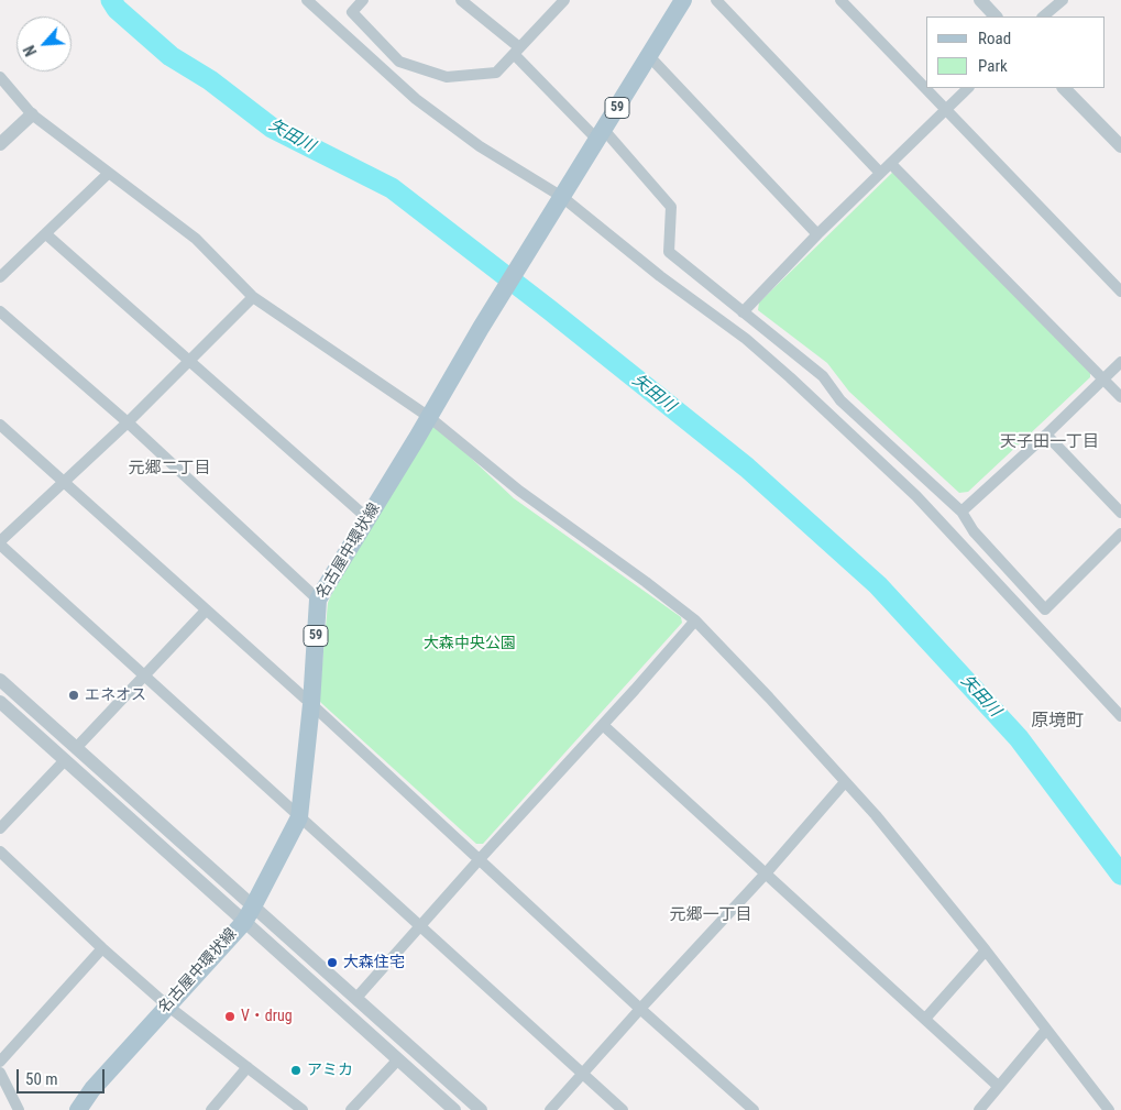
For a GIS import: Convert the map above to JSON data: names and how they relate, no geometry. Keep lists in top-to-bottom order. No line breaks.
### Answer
{"streets":{"main road":["59","名古屋中環状線"]},"districts":["天子田一丁目","元郷二丁目","原境町","元郷一丁目"],"water":["矢田川"],"parks":["大森中央公園"],"places":["エネオス","大森住宅","V・drug","アミカ"],"legend":["Road","Park"],"scale_bar":"50 m","north":"bottom left"}
